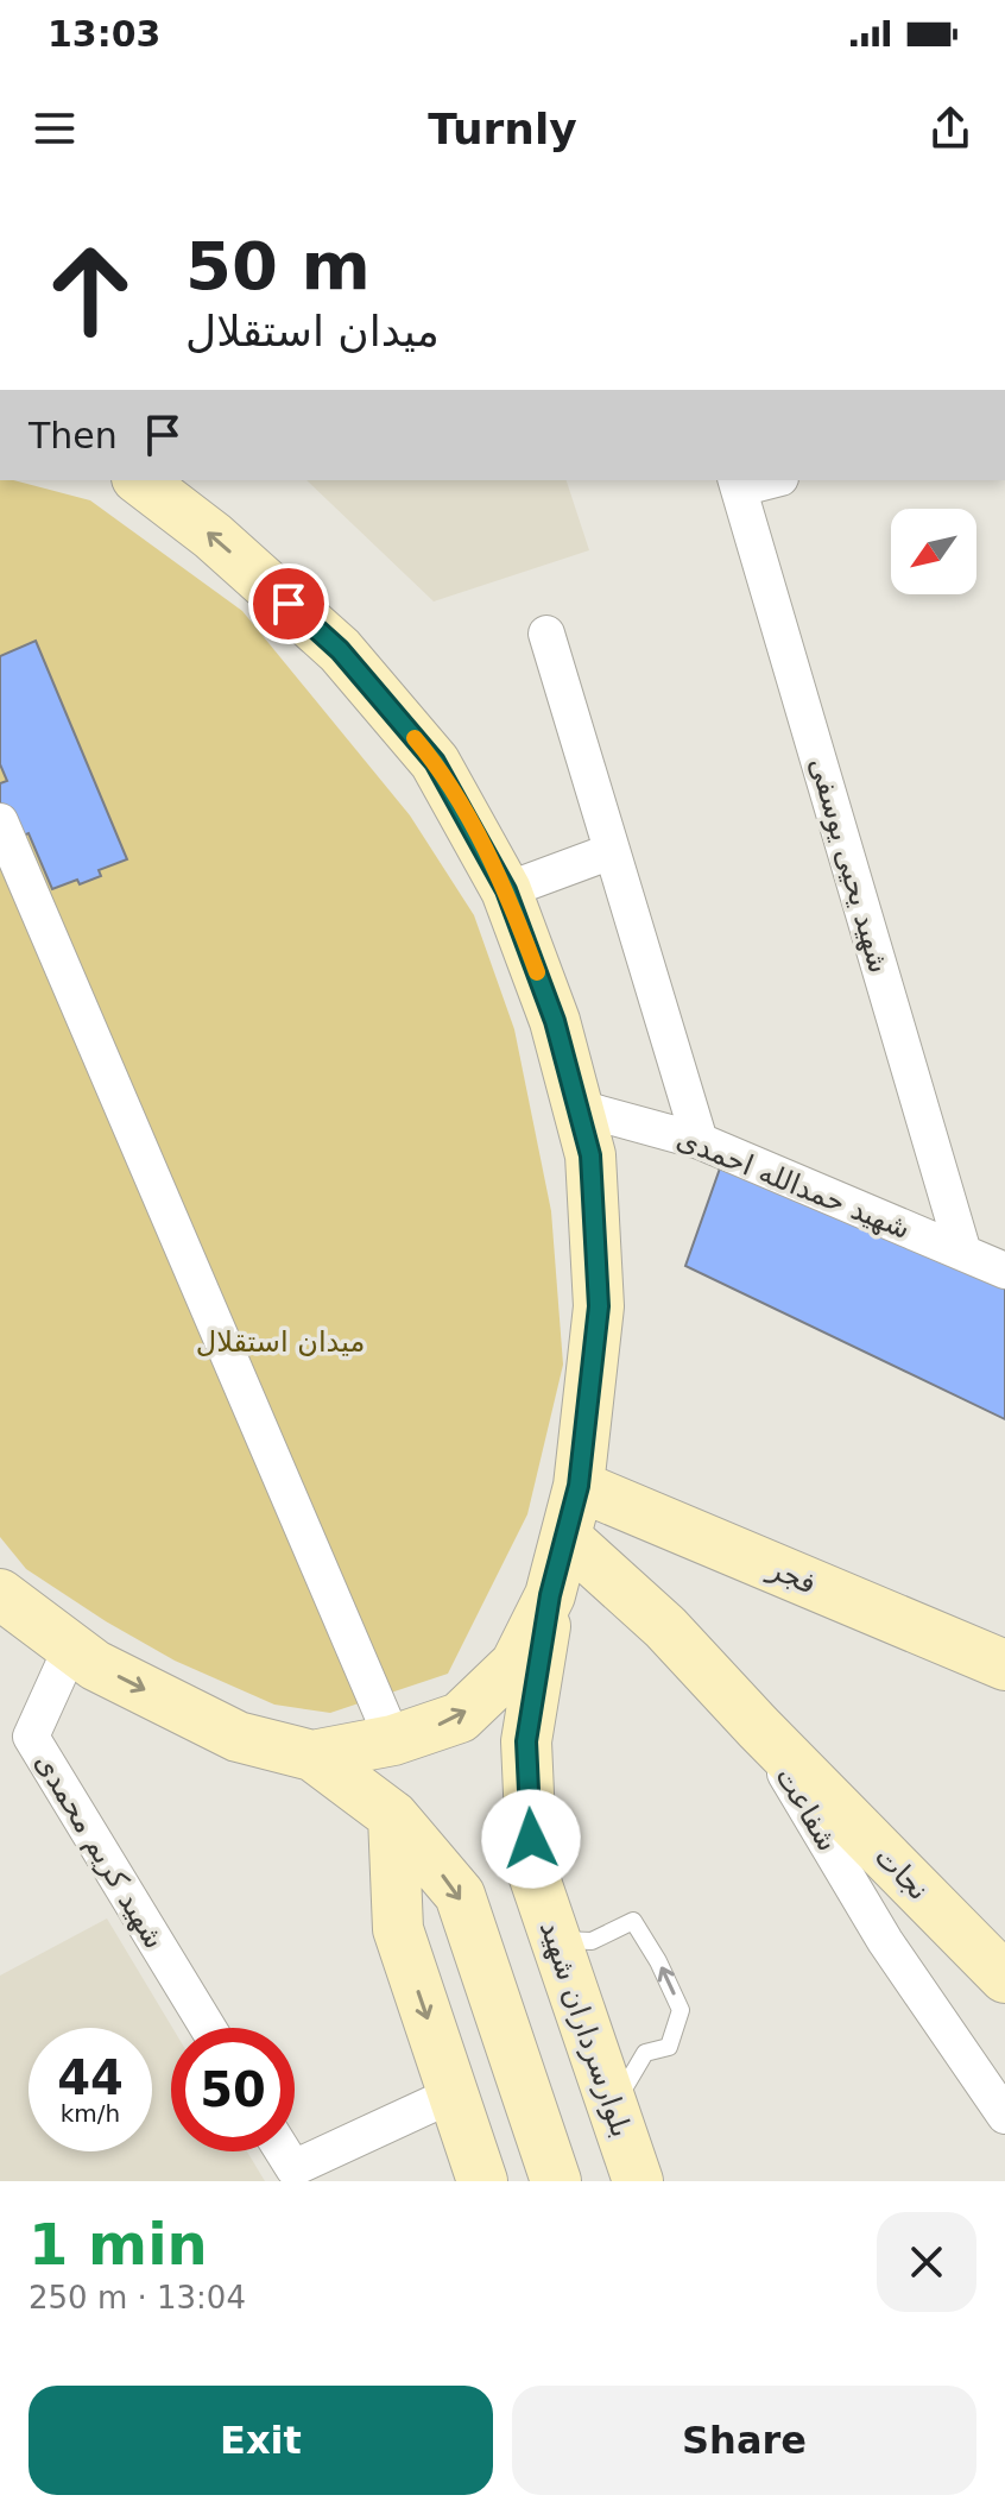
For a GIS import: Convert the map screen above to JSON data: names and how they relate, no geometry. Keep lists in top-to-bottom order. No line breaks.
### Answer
{"streets":{"main road":["فجر","شفاعت","نجات","بلوارسرداران شهید"],"street":["شهید یحیی یوسفی","شهید حمدالله احمدی","شهید کریم محمدی"]},"crossings":[["شهید یحیی یوسفی","شهید حمدالله احمدی"],["شفاعت","نجات"]],"parks":["میدان استقلال"],"north":"bottom left","page":{"status":"13:03","header":"Turnly","turn":["50 m","میدان استقلال"],"then":"Then","speed":"44 km/h","limit":"50","heading":["1 min","250 m · 13:04"],"buttons":["Exit","Share"]}}
